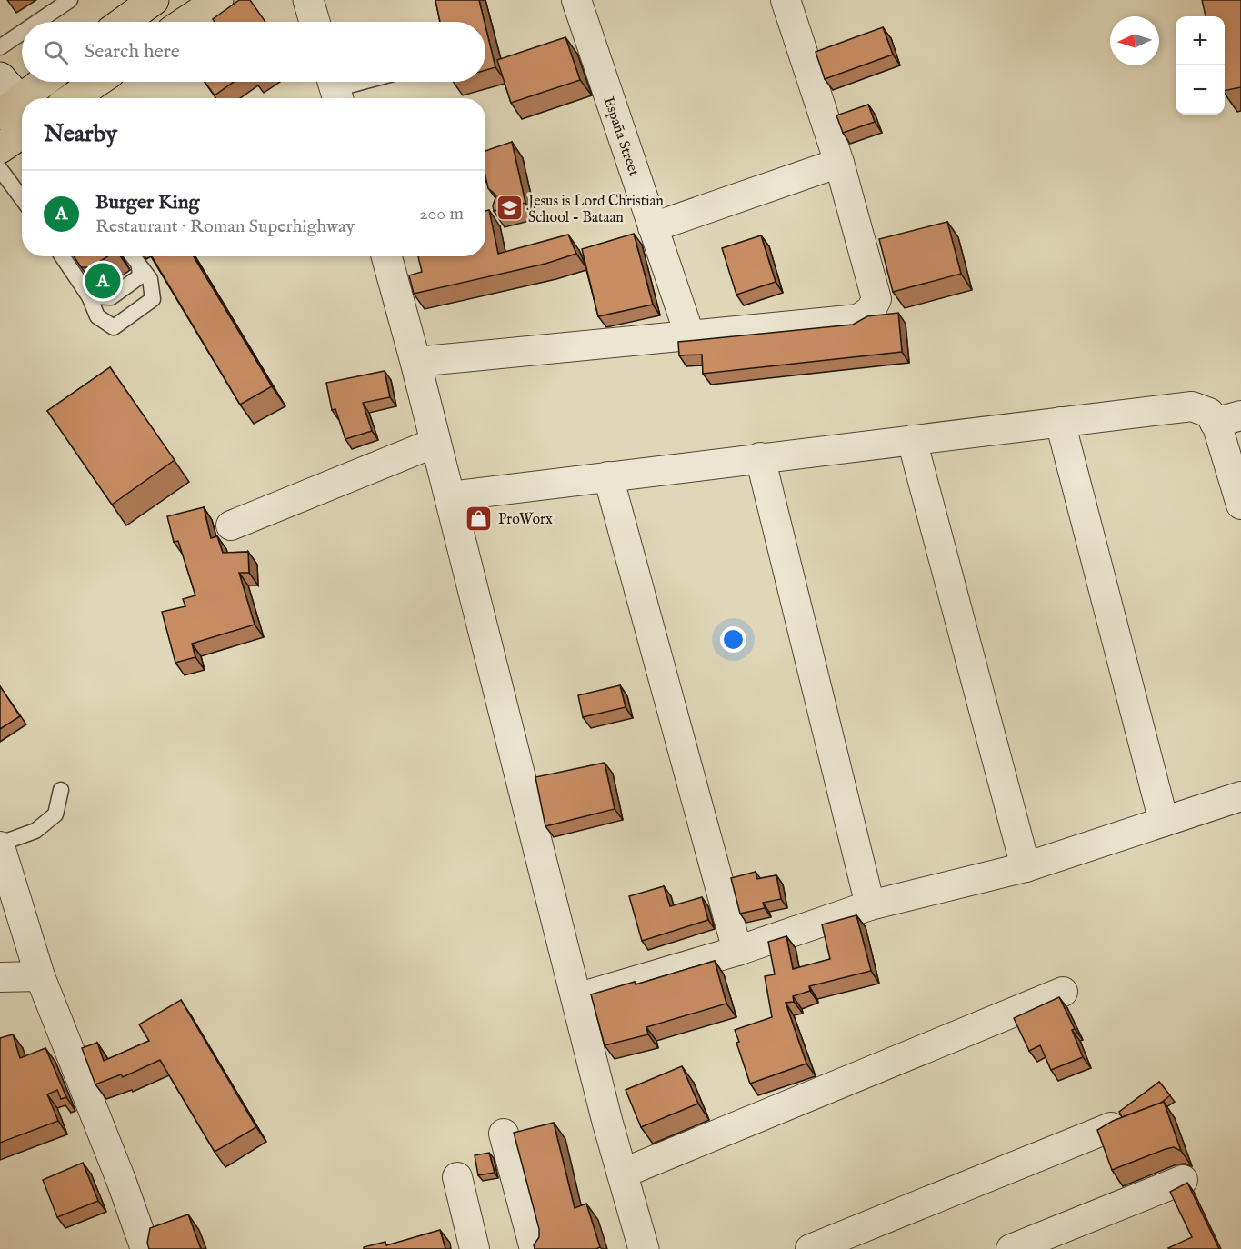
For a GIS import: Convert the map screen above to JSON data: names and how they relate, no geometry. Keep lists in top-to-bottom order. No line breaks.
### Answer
{"streets":{"street":["España Street"]},"places":{"school or university":["Jesus is Lord Christian School - Bataan"],"shop":["ProWorx"]},"north":"left","page":{"map_buttons":["+","−"],"search":"Search here","heading":"Nearby","list":[{"mark":"A","name":"Burger King","note":"Restaurant · Roman Superhighway","value":"200 m"}],"pins":"A"}}
